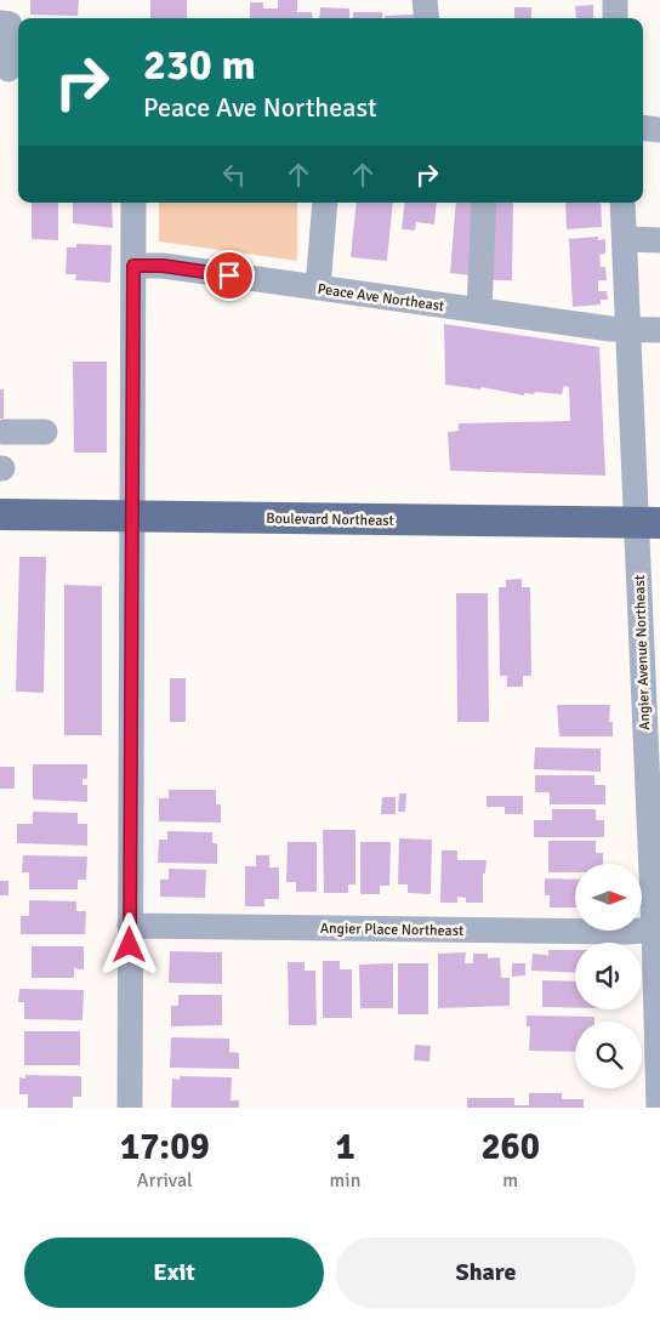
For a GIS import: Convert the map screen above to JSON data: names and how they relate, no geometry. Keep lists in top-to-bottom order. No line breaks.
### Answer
{"streets":{"main road":["Boulevard Northeast"],"street":["Peace Ave Northeast","Angier Avenue Northeast","Angier Place Northeast"]},"crossings":[["Peace Ave Northeast","Angier Avenue Northeast"],["Boulevard Northeast","Angier Avenue Northeast"],["Angier Avenue Northeast","Angier Place Northeast"]],"north":"right","page":{"turn":["230 m","Peace Ave Northeast"],"eta":["17:09","Arrival","1","min","260","m"],"buttons":["Exit","Share"]}}
